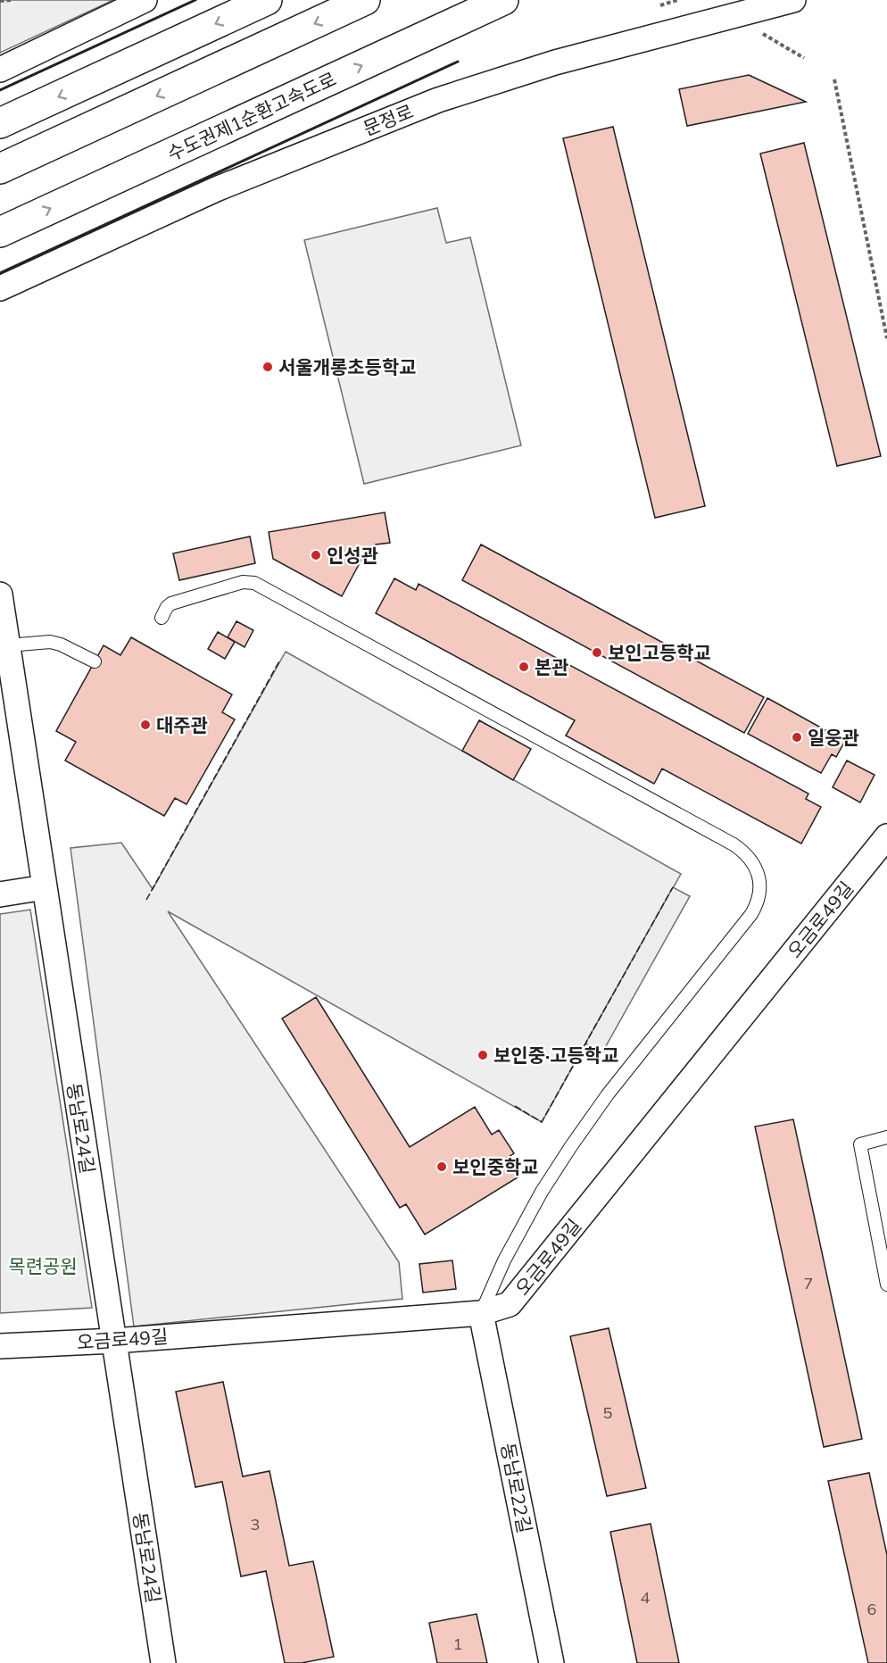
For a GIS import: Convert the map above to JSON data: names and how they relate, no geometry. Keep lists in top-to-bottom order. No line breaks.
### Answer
{"streets":{"highway":["수도권제1순환고속도로"],"street":["문정로","오금로49길","동남로24길","동남로22길"]},"crossings":[["오금로49길","동남로24길"],["오금로49길","동남로22길"]],"parks":["목련공원"],"places":["서울개롱초등학교","인성관","보인고등학교","본관","대주관","일웅관","보인중·고등학교","보인중학교"],"house_numbers":["7","5","3","4","6","1"]}
